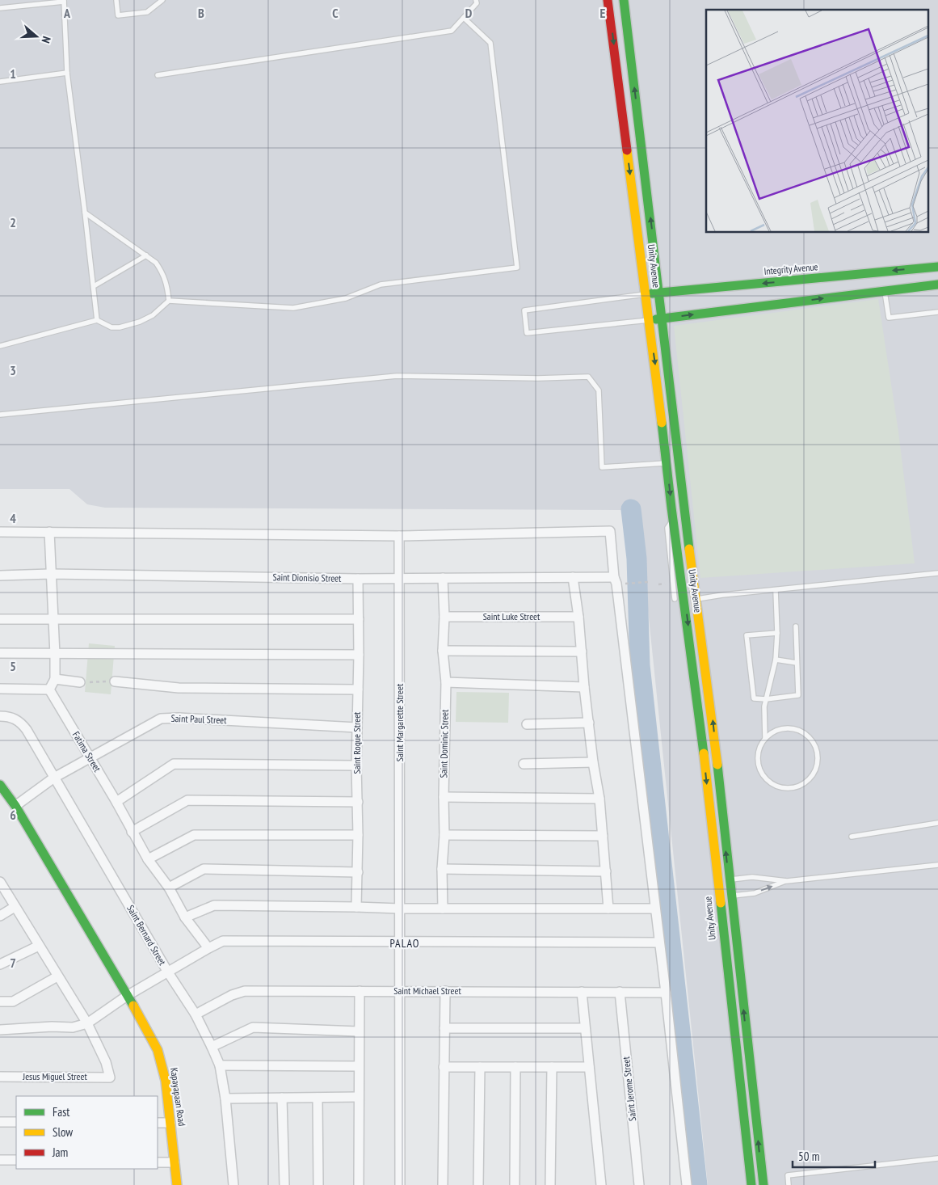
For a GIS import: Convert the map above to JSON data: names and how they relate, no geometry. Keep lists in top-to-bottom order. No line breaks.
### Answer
{"streets":{"street":["Unity Avenue","Integrity Avenue","Saint Dionisio Street","Saint Luke Street","Saint Paul Street","Saint Margarette Street","Saint Roque Street","Saint Dominic Street","Fatima Street","Saint Bernard Street","Saint Michael Street","Jesus Miguel Street","Saint Jerome Street","Kapayapaan Road"]},"crossings":[["Unity Avenue","Integrity Avenue"],["Saint Dionisio Street","Saint Margarette Street"],["Saint Dionisio Street","Saint Roque Street"],["Saint Dionisio Street","Saint Dominic Street"],["Saint Luke Street","Saint Dominic Street"],["Saint Paul Street","Saint Roque Street"],["Saint Paul Street","Fatima Street"],["Saint Paul Street","Saint Bernard Street"],["Saint Paul Street","Kapayapaan Road"],["Saint Margarette Street","Saint Michael Street"],["Saint Bernard Street","Saint Michael Street"],["Saint Michael Street","Saint Jerome Street"]],"districts":["PALAO"],"legend":["Fast","Slow","Jam"],"scale_bar":"50 m","north":"right","grid":{"columns":["A","B","C","D","E"],"rows":["1","2","3","4","5","6","7"]}}
